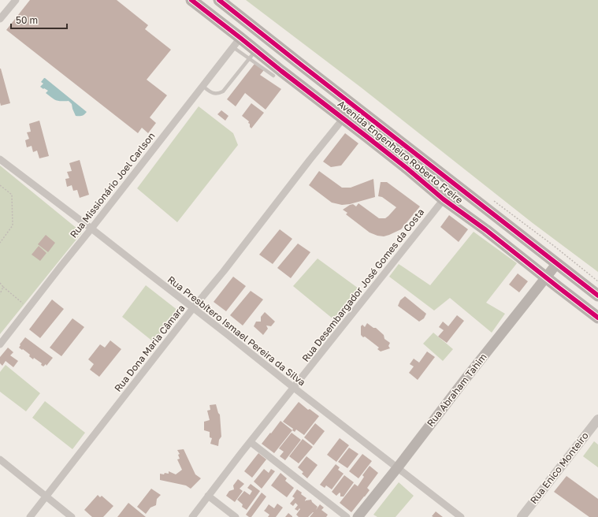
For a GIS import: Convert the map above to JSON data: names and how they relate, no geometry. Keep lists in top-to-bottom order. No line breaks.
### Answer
{"streets":{"main road":["Avenida Engenheiro Roberto Freire","Rua Abraham Tahim"],"street":["Rua Missionário Joel Carlson","Rua Desembargador José Gomes da Costa","Rua Presbítero Ismael Pereira da Silva","Rua Dona Maria Câmara","Rua Enico Monteiro"]},"crossings":[["Avenida Engenheiro Roberto Freire","Rua Missionário Joel Carlson"],["Avenida Engenheiro Roberto Freire","Rua Desembargador José Gomes da Costa"],["Avenida Engenheiro Roberto Freire","Rua Dona Maria Câmara"],["Avenida Engenheiro Roberto Freire","Rua Abraham Tahim"],["Rua Missionário Joel Carlson","Rua Presbítero Ismael Pereira da Silva"],["Rua Desembargador José Gomes da Costa","Rua Presbítero Ismael Pereira da Silva"],["Rua Presbítero Ismael Pereira da Silva","Rua Dona Maria Câmara"],["Rua Presbítero Ismael Pereira da Silva","Rua Abraham Tahim"]],"scale_bar":"50 m"}
